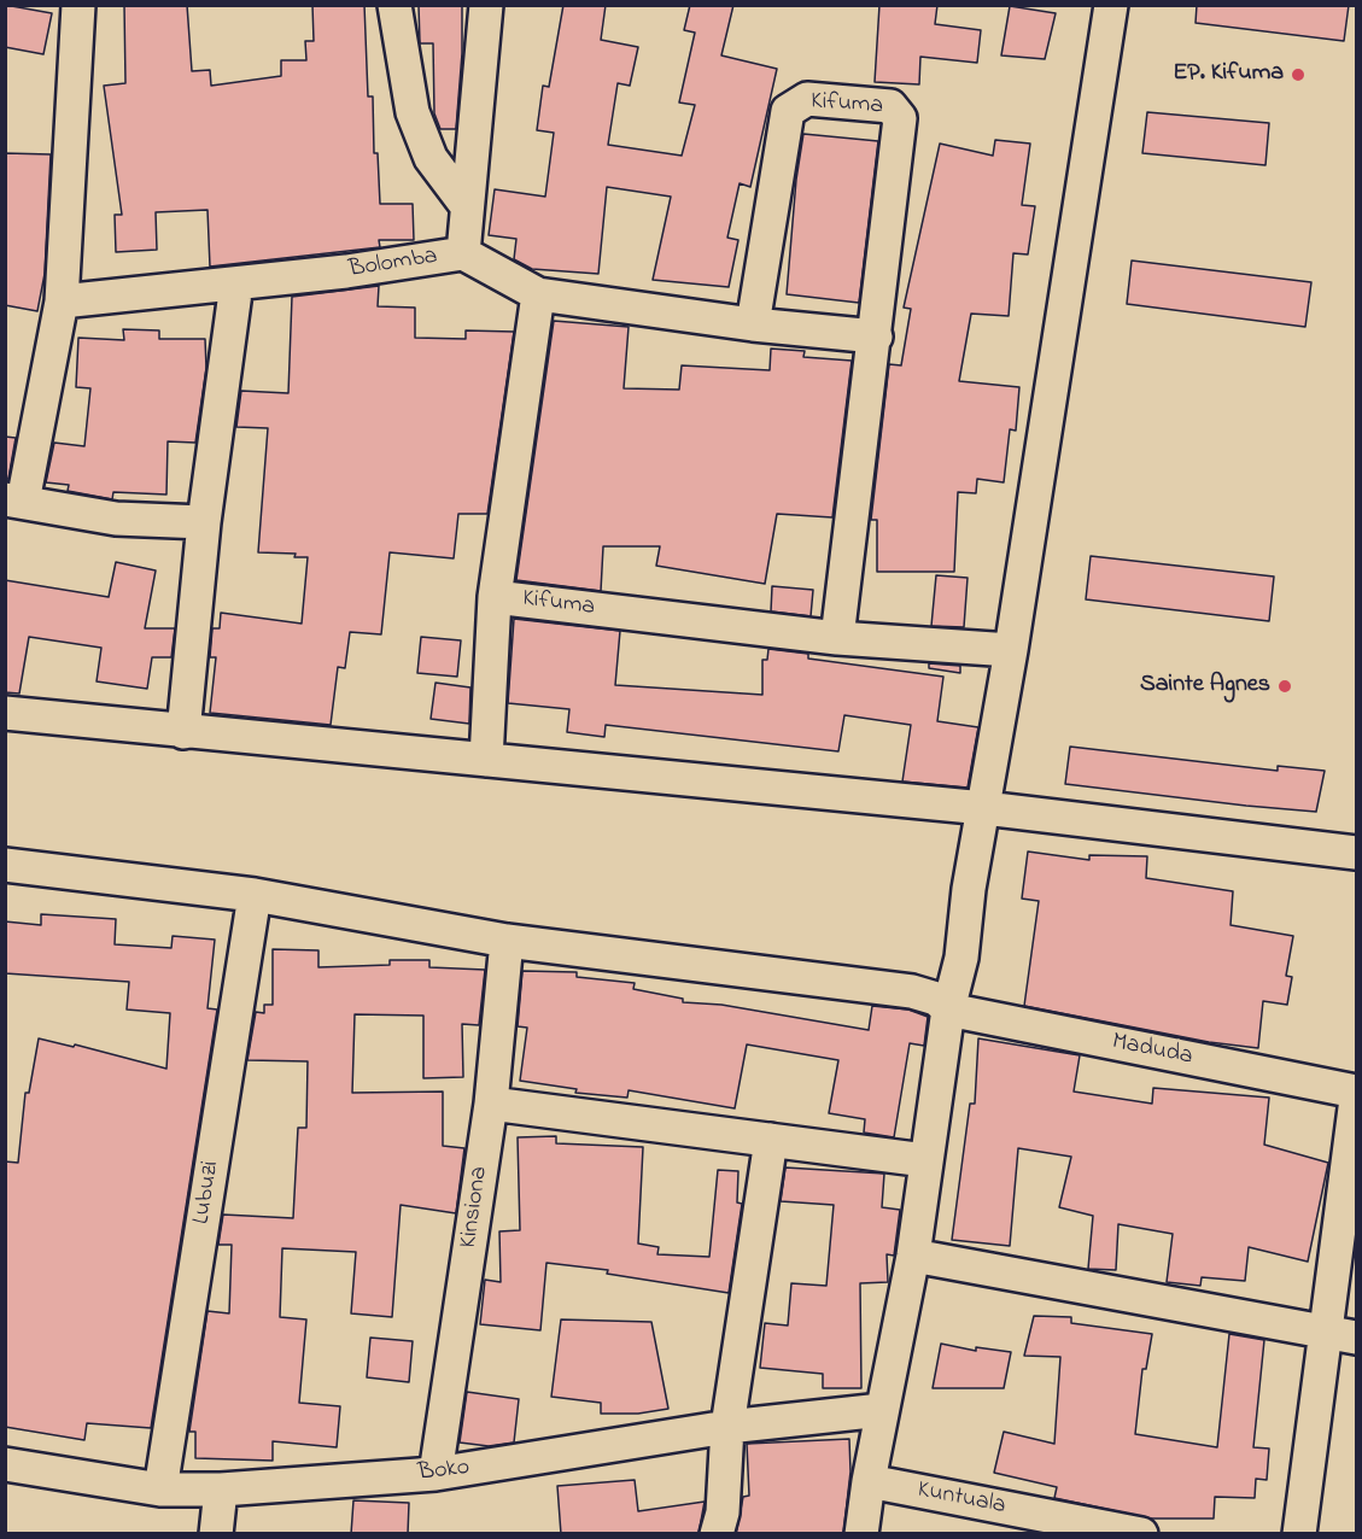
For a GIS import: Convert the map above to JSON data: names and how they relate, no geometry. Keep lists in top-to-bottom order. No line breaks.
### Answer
{"streets":{"street":["Kifuma","Bolomba","Maduda","Lubuzi","Kinsiona","Boko","Kuntuala"]},"crossings":[["Kifuma","Bolomba"],["Maduda","Lubuzi"],["Maduda","Kinsiona"],["Lubuzi","Boko"],["Kinsiona","Boko"]],"places":["EP. Kifuma","Sainte Agnes"]}
